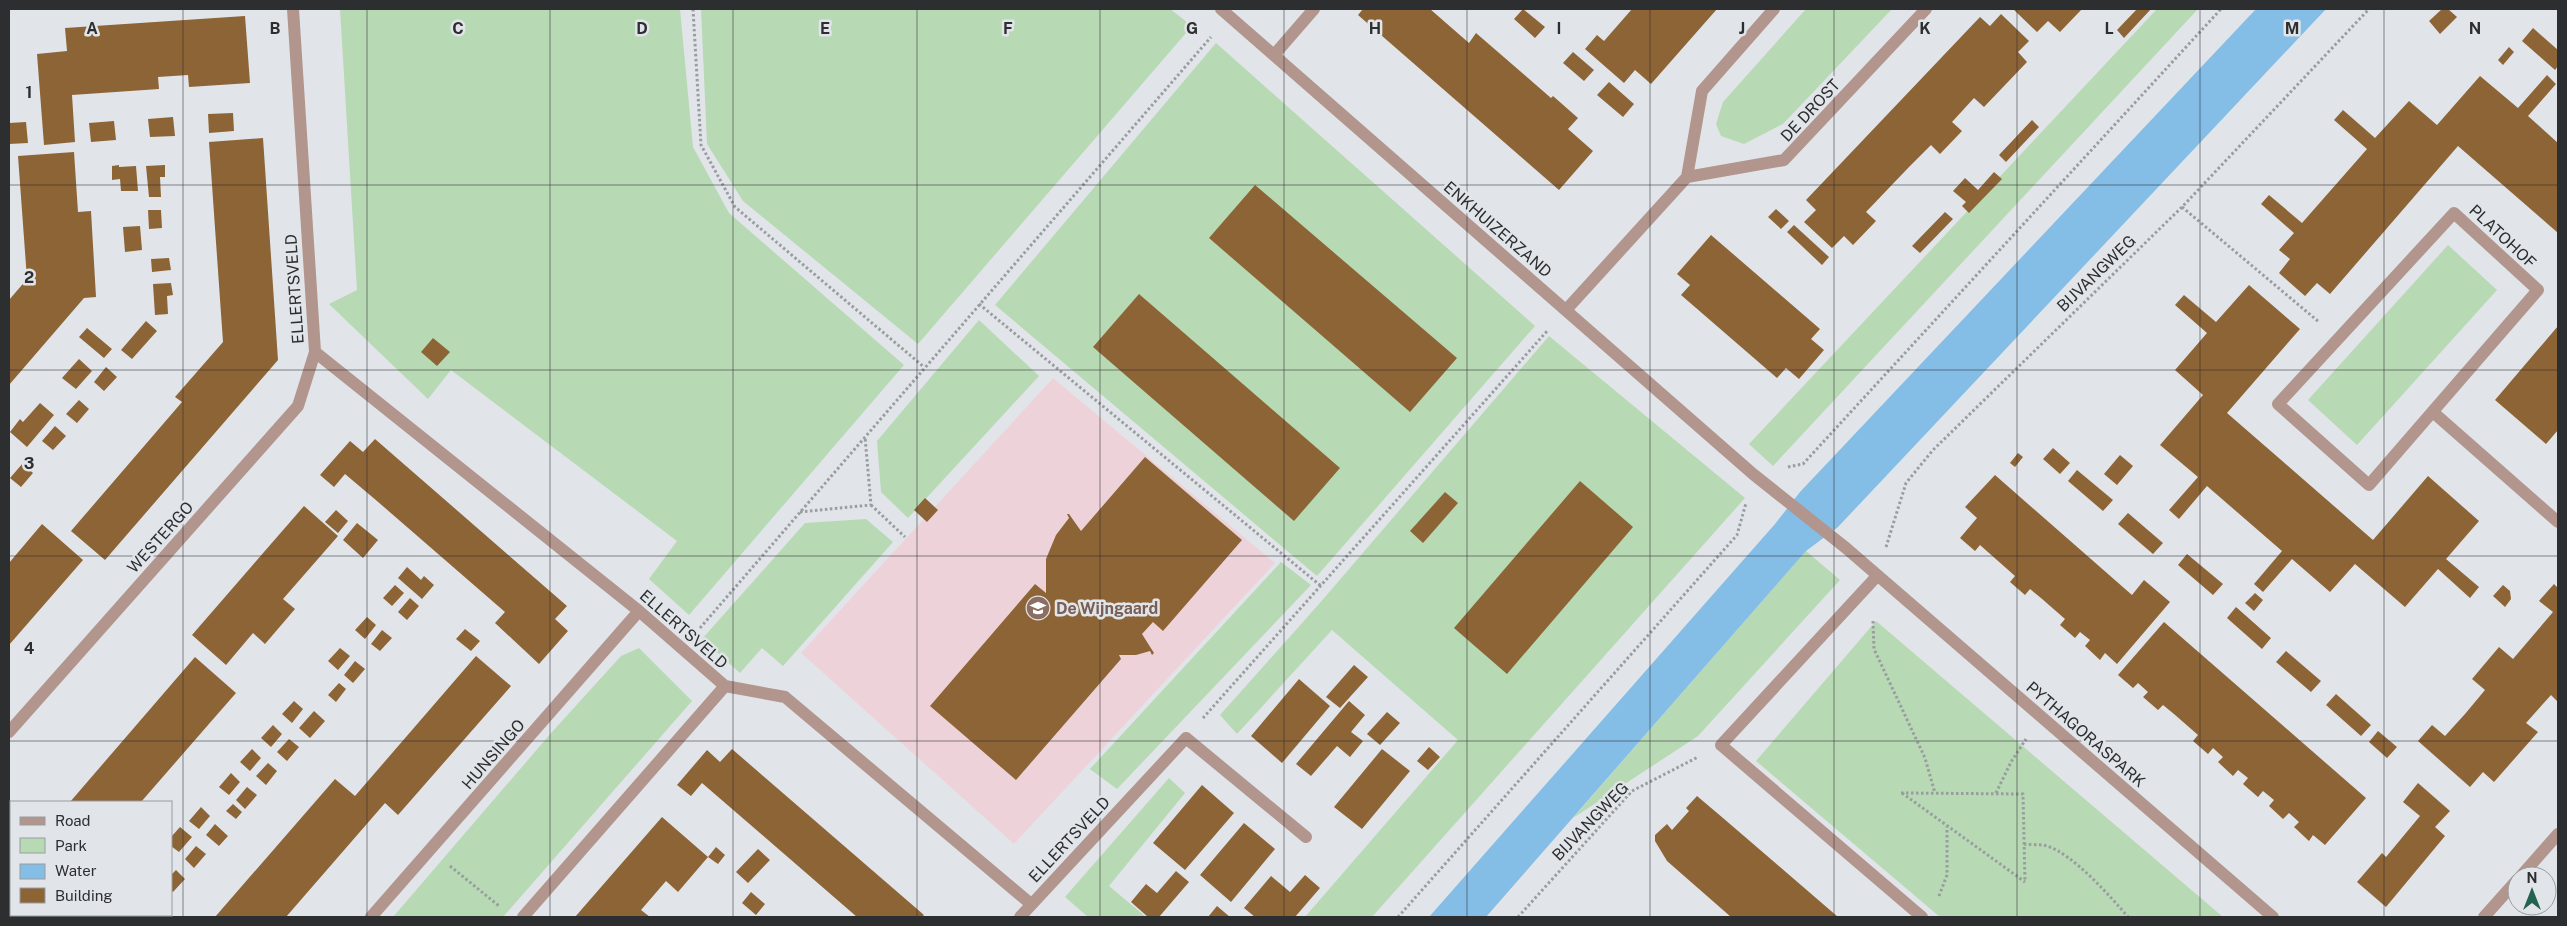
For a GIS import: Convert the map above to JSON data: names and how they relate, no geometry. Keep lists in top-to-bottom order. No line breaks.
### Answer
{"streets":{"street":["DE DROST","ENKHUIZERZAND","PLATOHOF","ELLERTSVELD","WESTERGO","PYTHAGORASPARK","HUNSINGO"],"path":["BIJVANGWEG"]},"crossings":[["ENKHUIZERZAND","PYTHAGORASPARK"],["BIJVANGWEG","PYTHAGORASPARK"],["ELLERTSVELD","WESTERGO"],["ELLERTSVELD","HUNSINGO"]],"places":{"school or university":["De Wijngaard"]},"legend":["Road","Park","Water","Building"],"north":"top","grid":{"columns":["A","B","C","D","E","F","G","H","I","J","K","L","M","N"],"rows":["1","2","3","4"]}}
